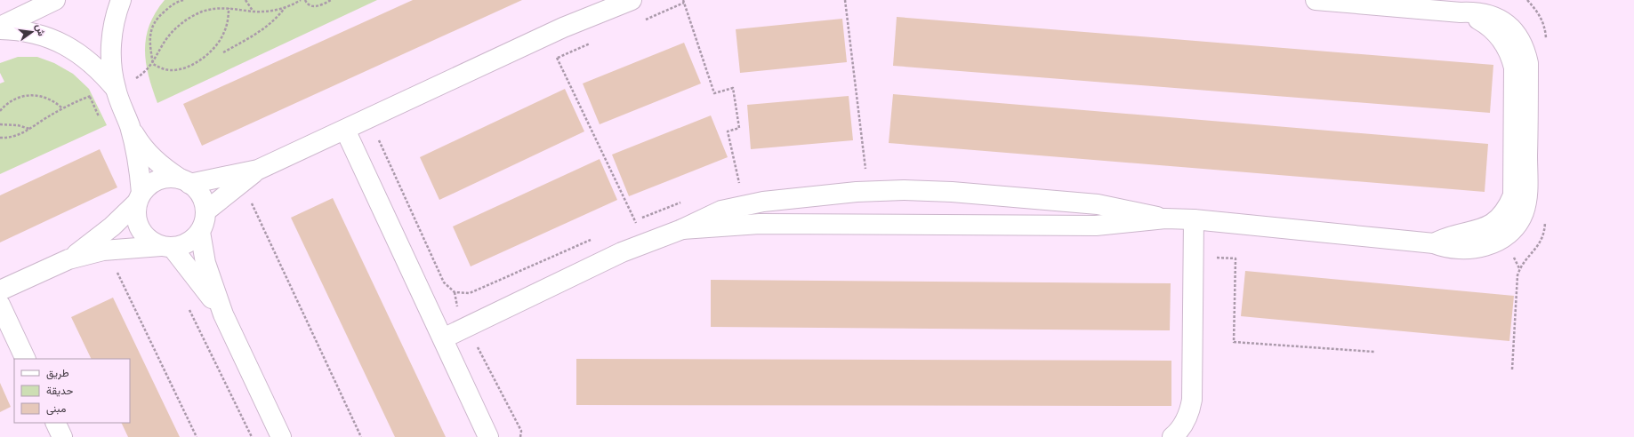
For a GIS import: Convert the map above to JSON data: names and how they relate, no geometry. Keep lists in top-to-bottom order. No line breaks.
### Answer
{"legend":["طريق","حديقة","مبنى"],"north":"right"}
